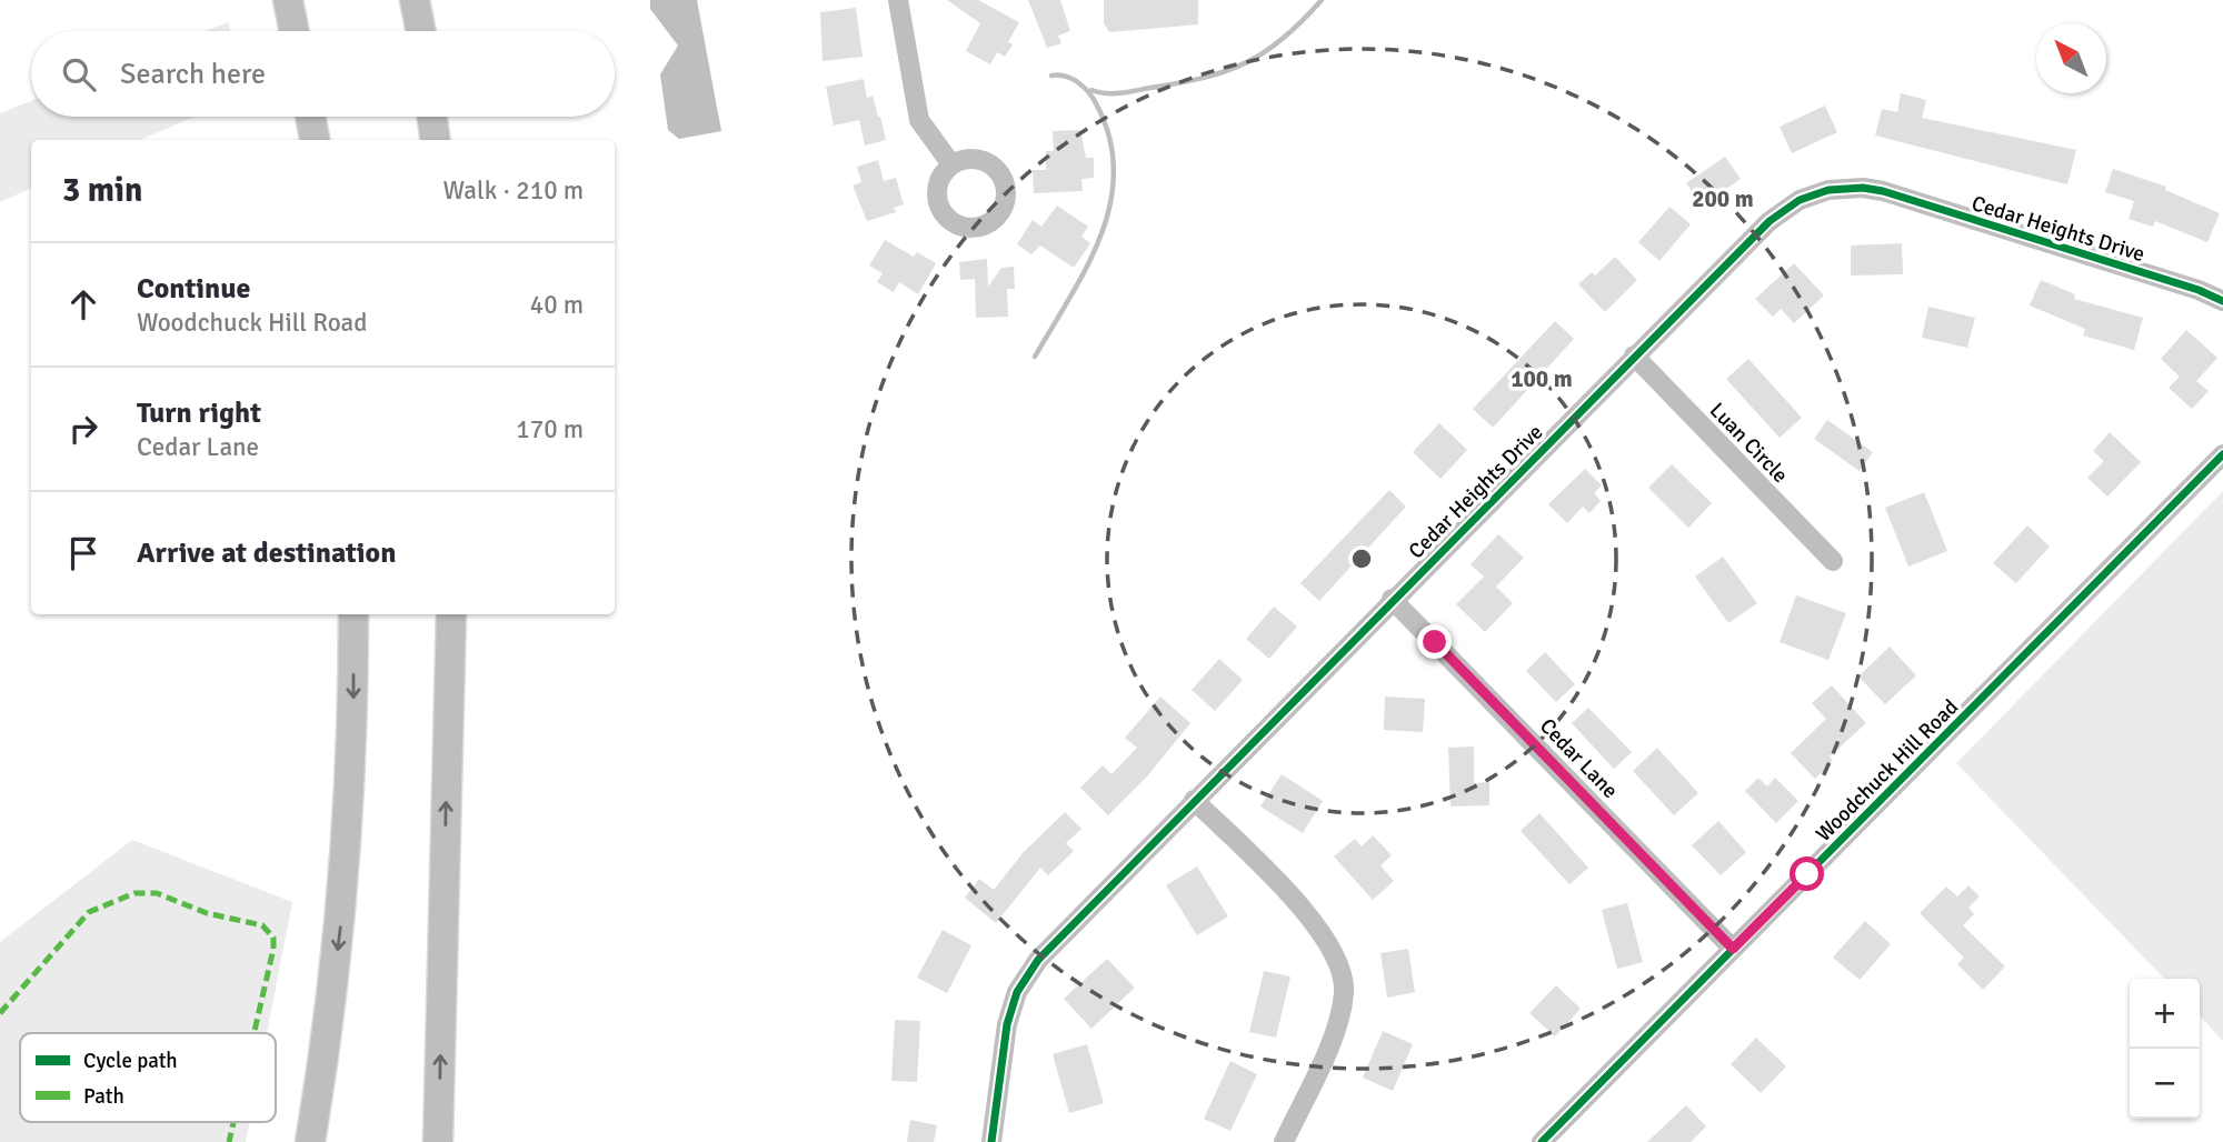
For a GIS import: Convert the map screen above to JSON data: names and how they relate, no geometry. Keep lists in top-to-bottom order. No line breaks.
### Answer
{"streets":{"street":["Cedar Heights Drive","Luan Circle","Cedar Lane","Woodchuck Hill Road"]},"crossings":[["Cedar Heights Drive","Luan Circle"],["Cedar Heights Drive","Cedar Lane"],["Cedar Lane","Woodchuck Hill Road"]],"legend":["Cycle path","Path"],"north":"top left","page":{"search":"Search here","heading":["3 min","Walk · 210 m"],"list":[["Continue","Woodchuck Hill Road","40 m"],["Turn right","Cedar Lane","170 m"],"Arrive at destination"],"map_buttons":["+","−"]},"rings":["200 m","100 m"]}
